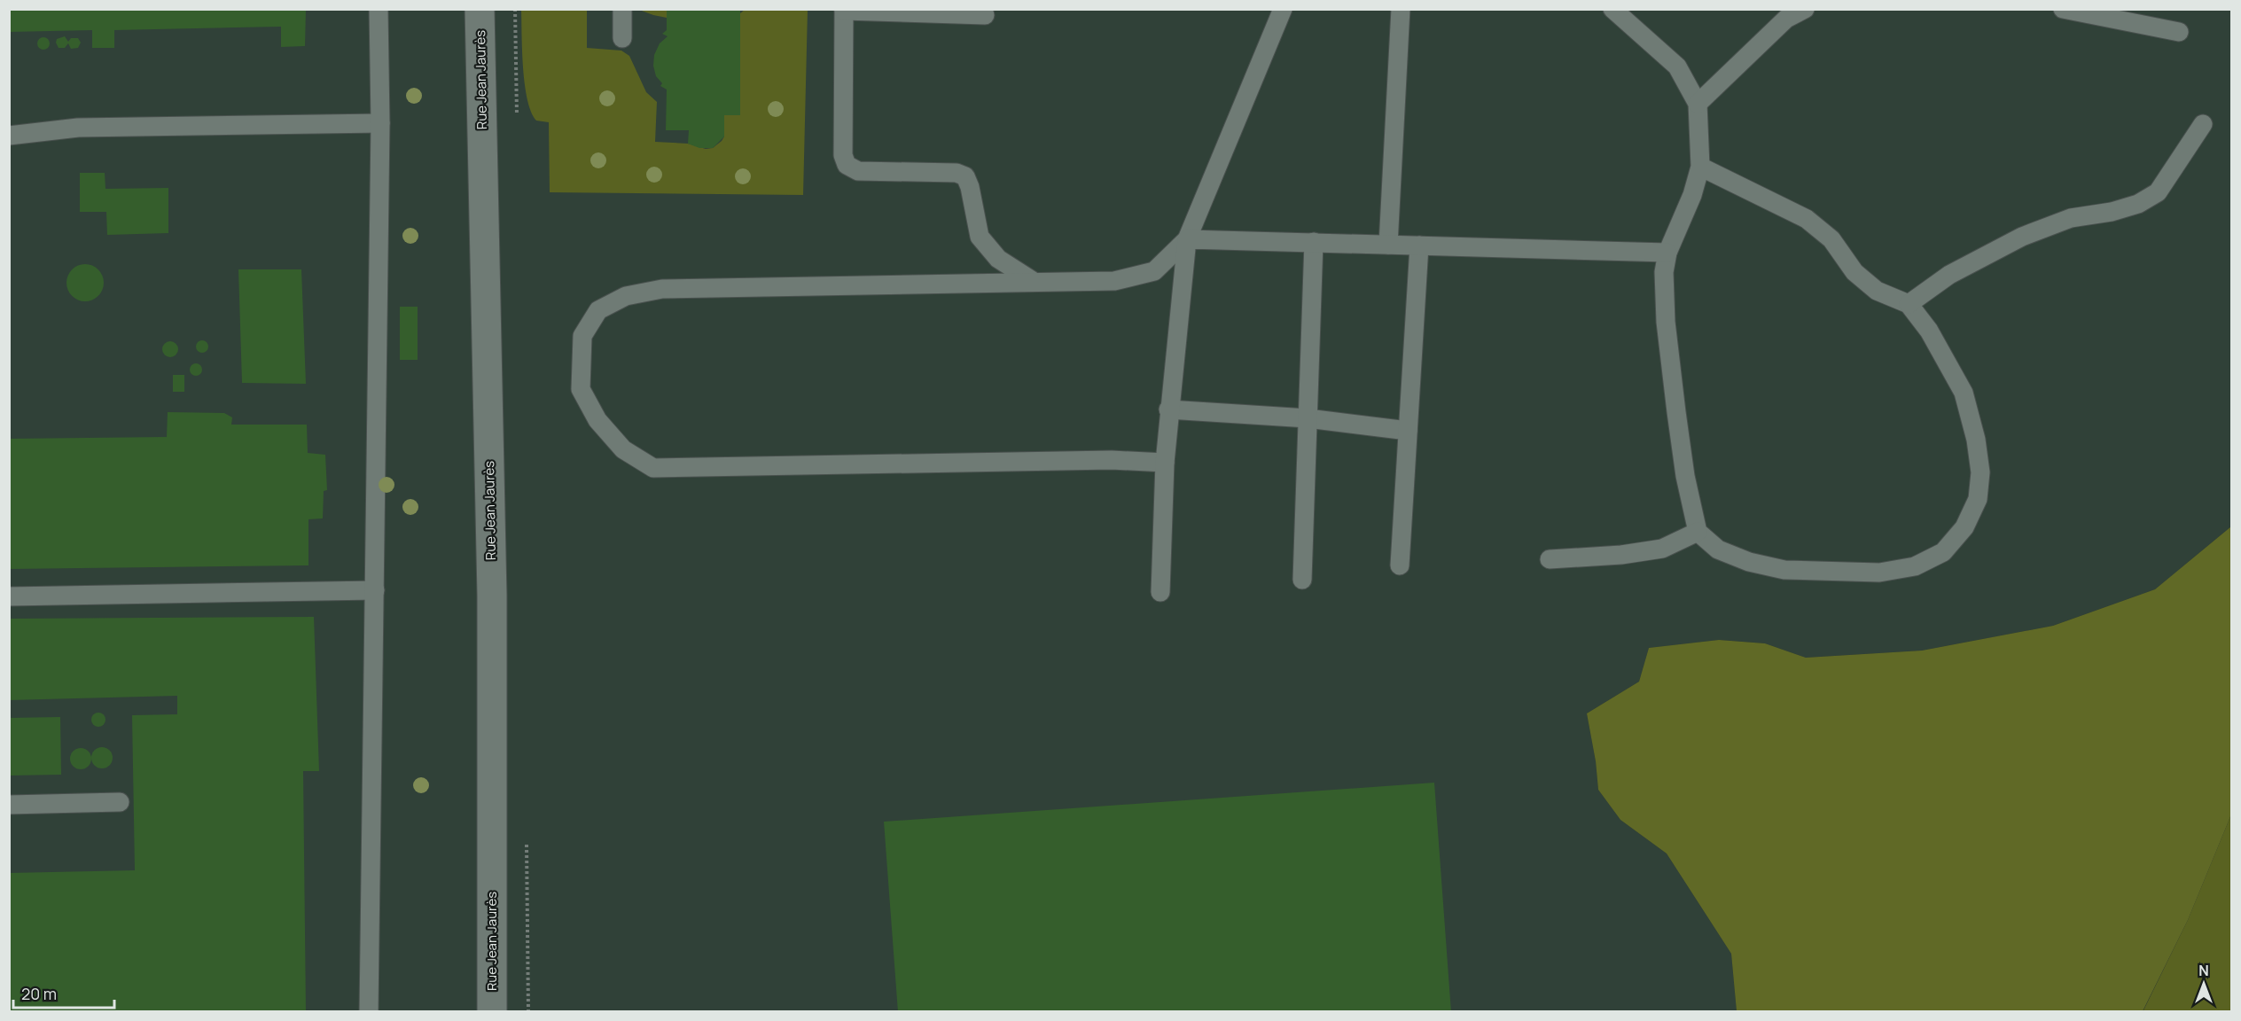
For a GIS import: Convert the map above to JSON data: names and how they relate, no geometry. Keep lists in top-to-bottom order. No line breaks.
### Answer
{"streets":{"street":["Rue Jean Jaurès"]},"scale_bar":"20 m","north":"top"}
